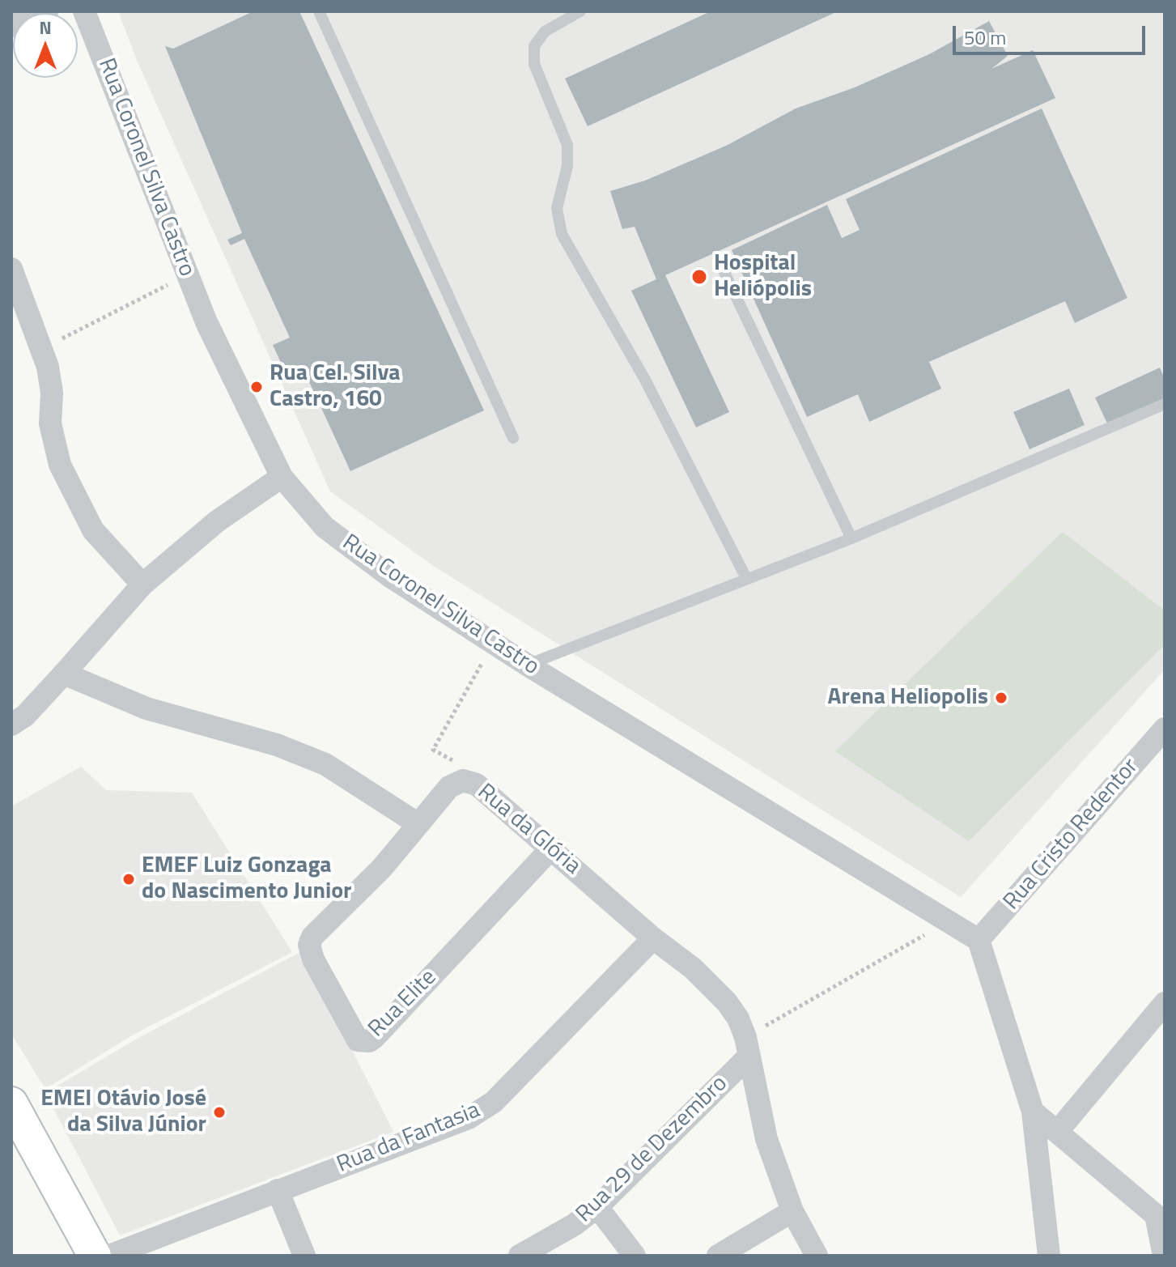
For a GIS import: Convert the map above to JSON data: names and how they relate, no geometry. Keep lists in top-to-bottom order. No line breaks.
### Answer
{"streets":{"street":["Rua Coronel Silva Castro","Rua da Glória","Rua Elite","Rua da Fantasia","Rua 29 de Dezembro"]},"crossings":[["Rua da Glória","Rua Elite"],["Rua da Glória","Rua da Fantasia"],["Rua da Glória","Rua 29 de Dezembro"]],"places":["Hospital Heliópolis","Rua Cel. Silva Castro, 160","Arena Heliopolis","EMEF Luiz Gonzaga do Nascimento Junior","EMEI Otávio José da Silva Júnior"],"scale_bar":"50 m","north":"top"}
